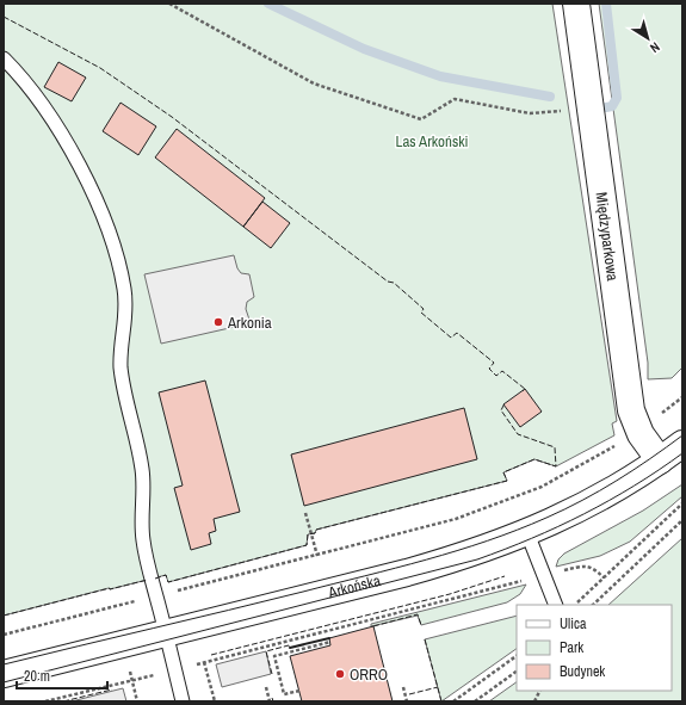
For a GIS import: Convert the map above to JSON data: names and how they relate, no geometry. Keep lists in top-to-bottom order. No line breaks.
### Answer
{"streets":{"street":["Międzyparkowa","Arkońska"]},"crossings":[["Międzyparkowa","Arkońska"]],"parks":["Las Arkoński"],"places":["Arkonia","ORRO"],"legend":["Ulica","Park","Budynek"],"scale_bar":"20 m","north":"bottom right"}
